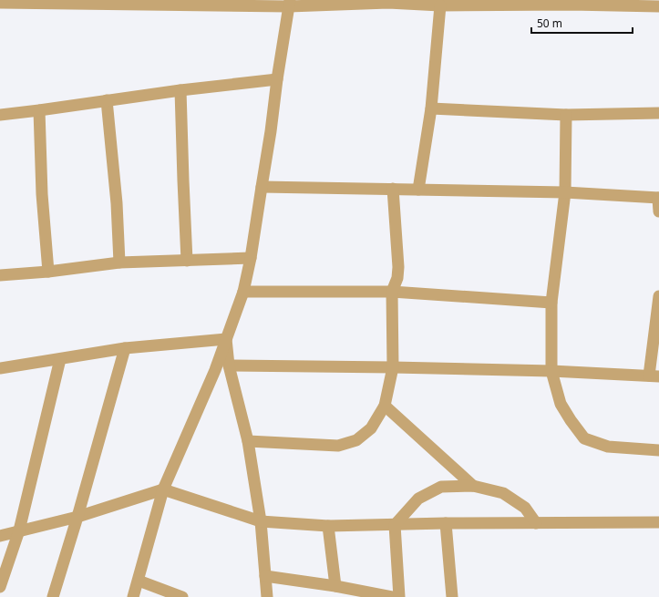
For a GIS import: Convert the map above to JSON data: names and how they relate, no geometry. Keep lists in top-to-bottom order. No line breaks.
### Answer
{"scale_bar":"50 m"}
